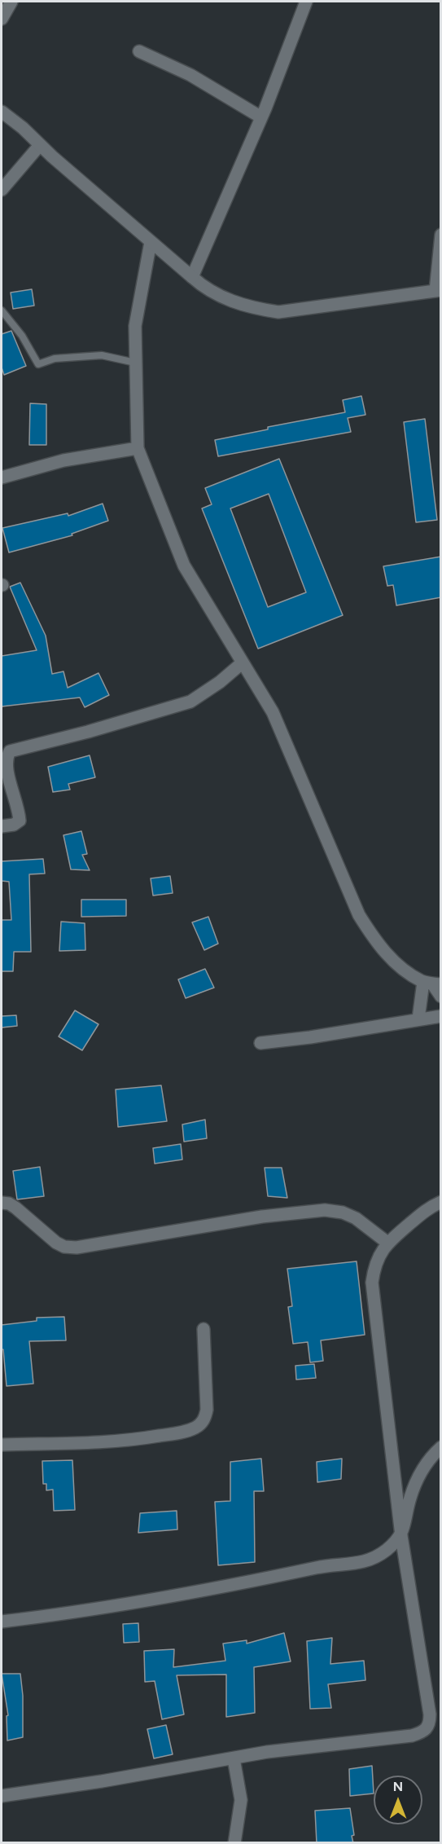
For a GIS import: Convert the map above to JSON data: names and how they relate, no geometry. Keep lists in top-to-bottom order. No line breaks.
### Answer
{"north":"top"}
